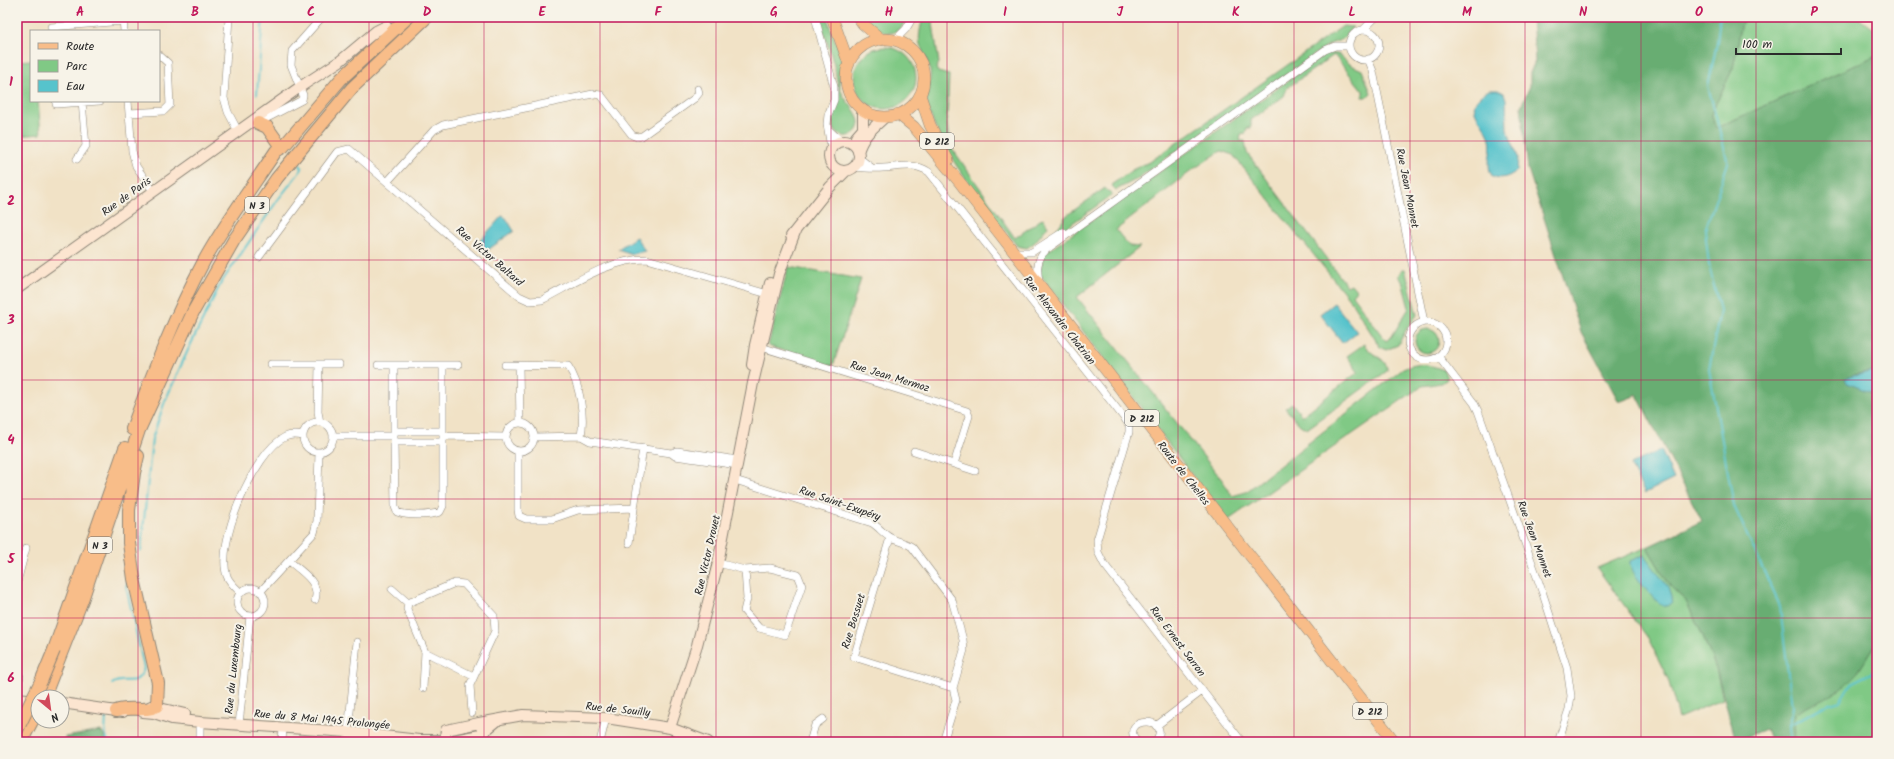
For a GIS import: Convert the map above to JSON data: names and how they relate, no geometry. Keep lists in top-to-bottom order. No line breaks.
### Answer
{"streets":{"highway":["N 3"],"main road":["D 212","Route de Chelles"],"street":["Rue Jean Monnet","Rue de Paris","Rue Victor Baltard","Rue Alexandre Chatrian","Rue Jean Mermoz","Rue Saint-Exupéry","Rue Victor Drouet","Rue Bossuet","Rue Ernest Sarron","Rue du Luxembourg","Rue de Souilly","Rue du 8 Mai 1945 Prolongée"]},"crossings":[["Rue Victor Baltard","Rue Victor Drouet"],["Rue Alexandre Chatrian","Rue Victor Drouet"],["Rue Alexandre Chatrian","Rue Ernest Sarron"],["Rue Jean Mermoz","Rue Victor Drouet"],["Rue Saint-Exupéry","Rue Victor Drouet"],["Rue Saint-Exupéry","Rue Bossuet"],["Rue Victor Drouet","Rue de Souilly"],["Rue du Luxembourg","Rue du 8 Mai 1945 Prolongée"],["Rue de Souilly","Rue du 8 Mai 1945 Prolongée"]],"legend":["Route","Parc","Eau"],"scale_bar":"100 m","north":"bottom right","grid":{"columns":["A","B","C","D","E","F","G","H","I","J","K","L","M","N","O","P"],"rows":["1","2","3","4","5","6"]}}
